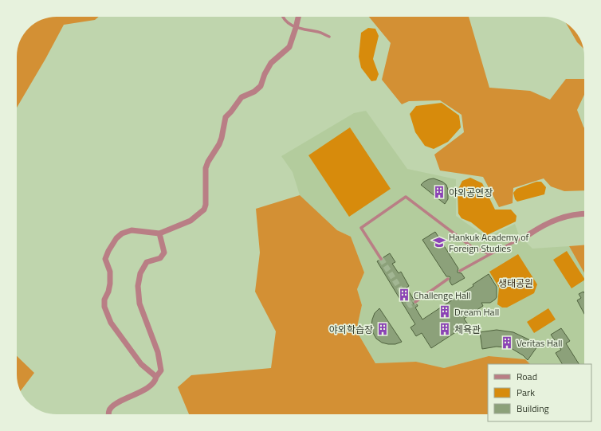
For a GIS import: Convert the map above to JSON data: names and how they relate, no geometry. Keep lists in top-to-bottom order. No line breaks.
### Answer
{"parks":["생태공원"],"places":{"building":["야외공연장","Challenge Hall","Dream Hall","야외학습장","체육관","Veritas Hall"],"school or university":["Hankuk Academy of Foreign Studies"]},"legend":["Road","Park","Building"]}
